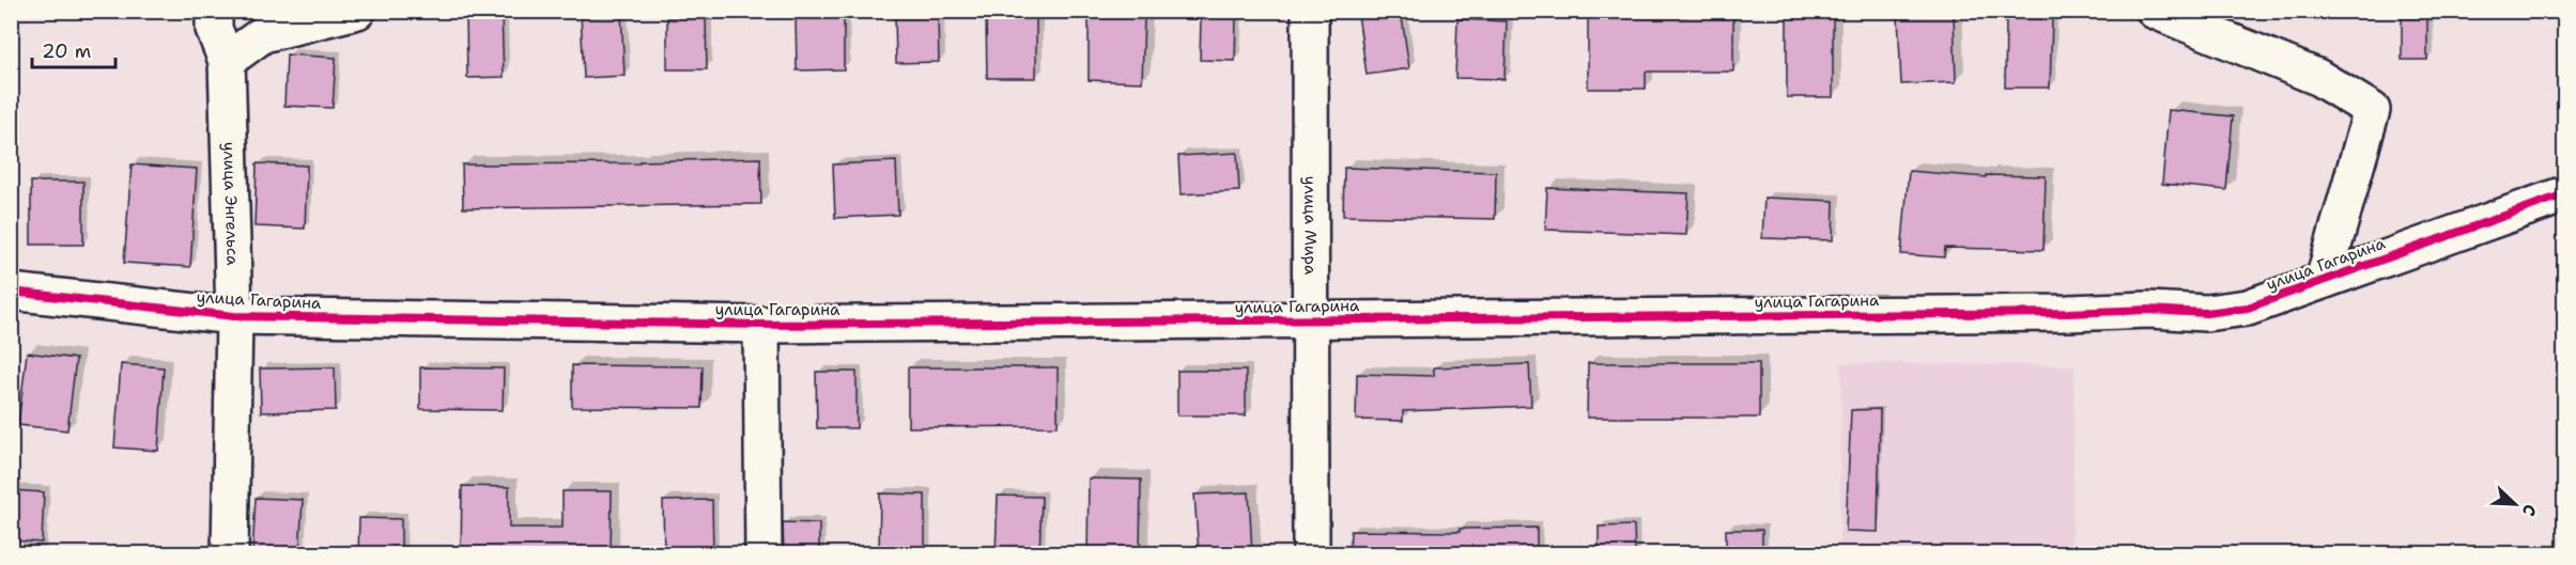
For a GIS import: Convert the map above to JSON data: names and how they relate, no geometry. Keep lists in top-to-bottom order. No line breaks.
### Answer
{"streets":{"street":["улица Энгельса","улица Мира","улица Гагарина"]},"crossings":[["улица Энгельса","улица Гагарина"],["улица Мира","улица Гагарина"]],"scale_bar":"20 m","north":"bottom right"}
